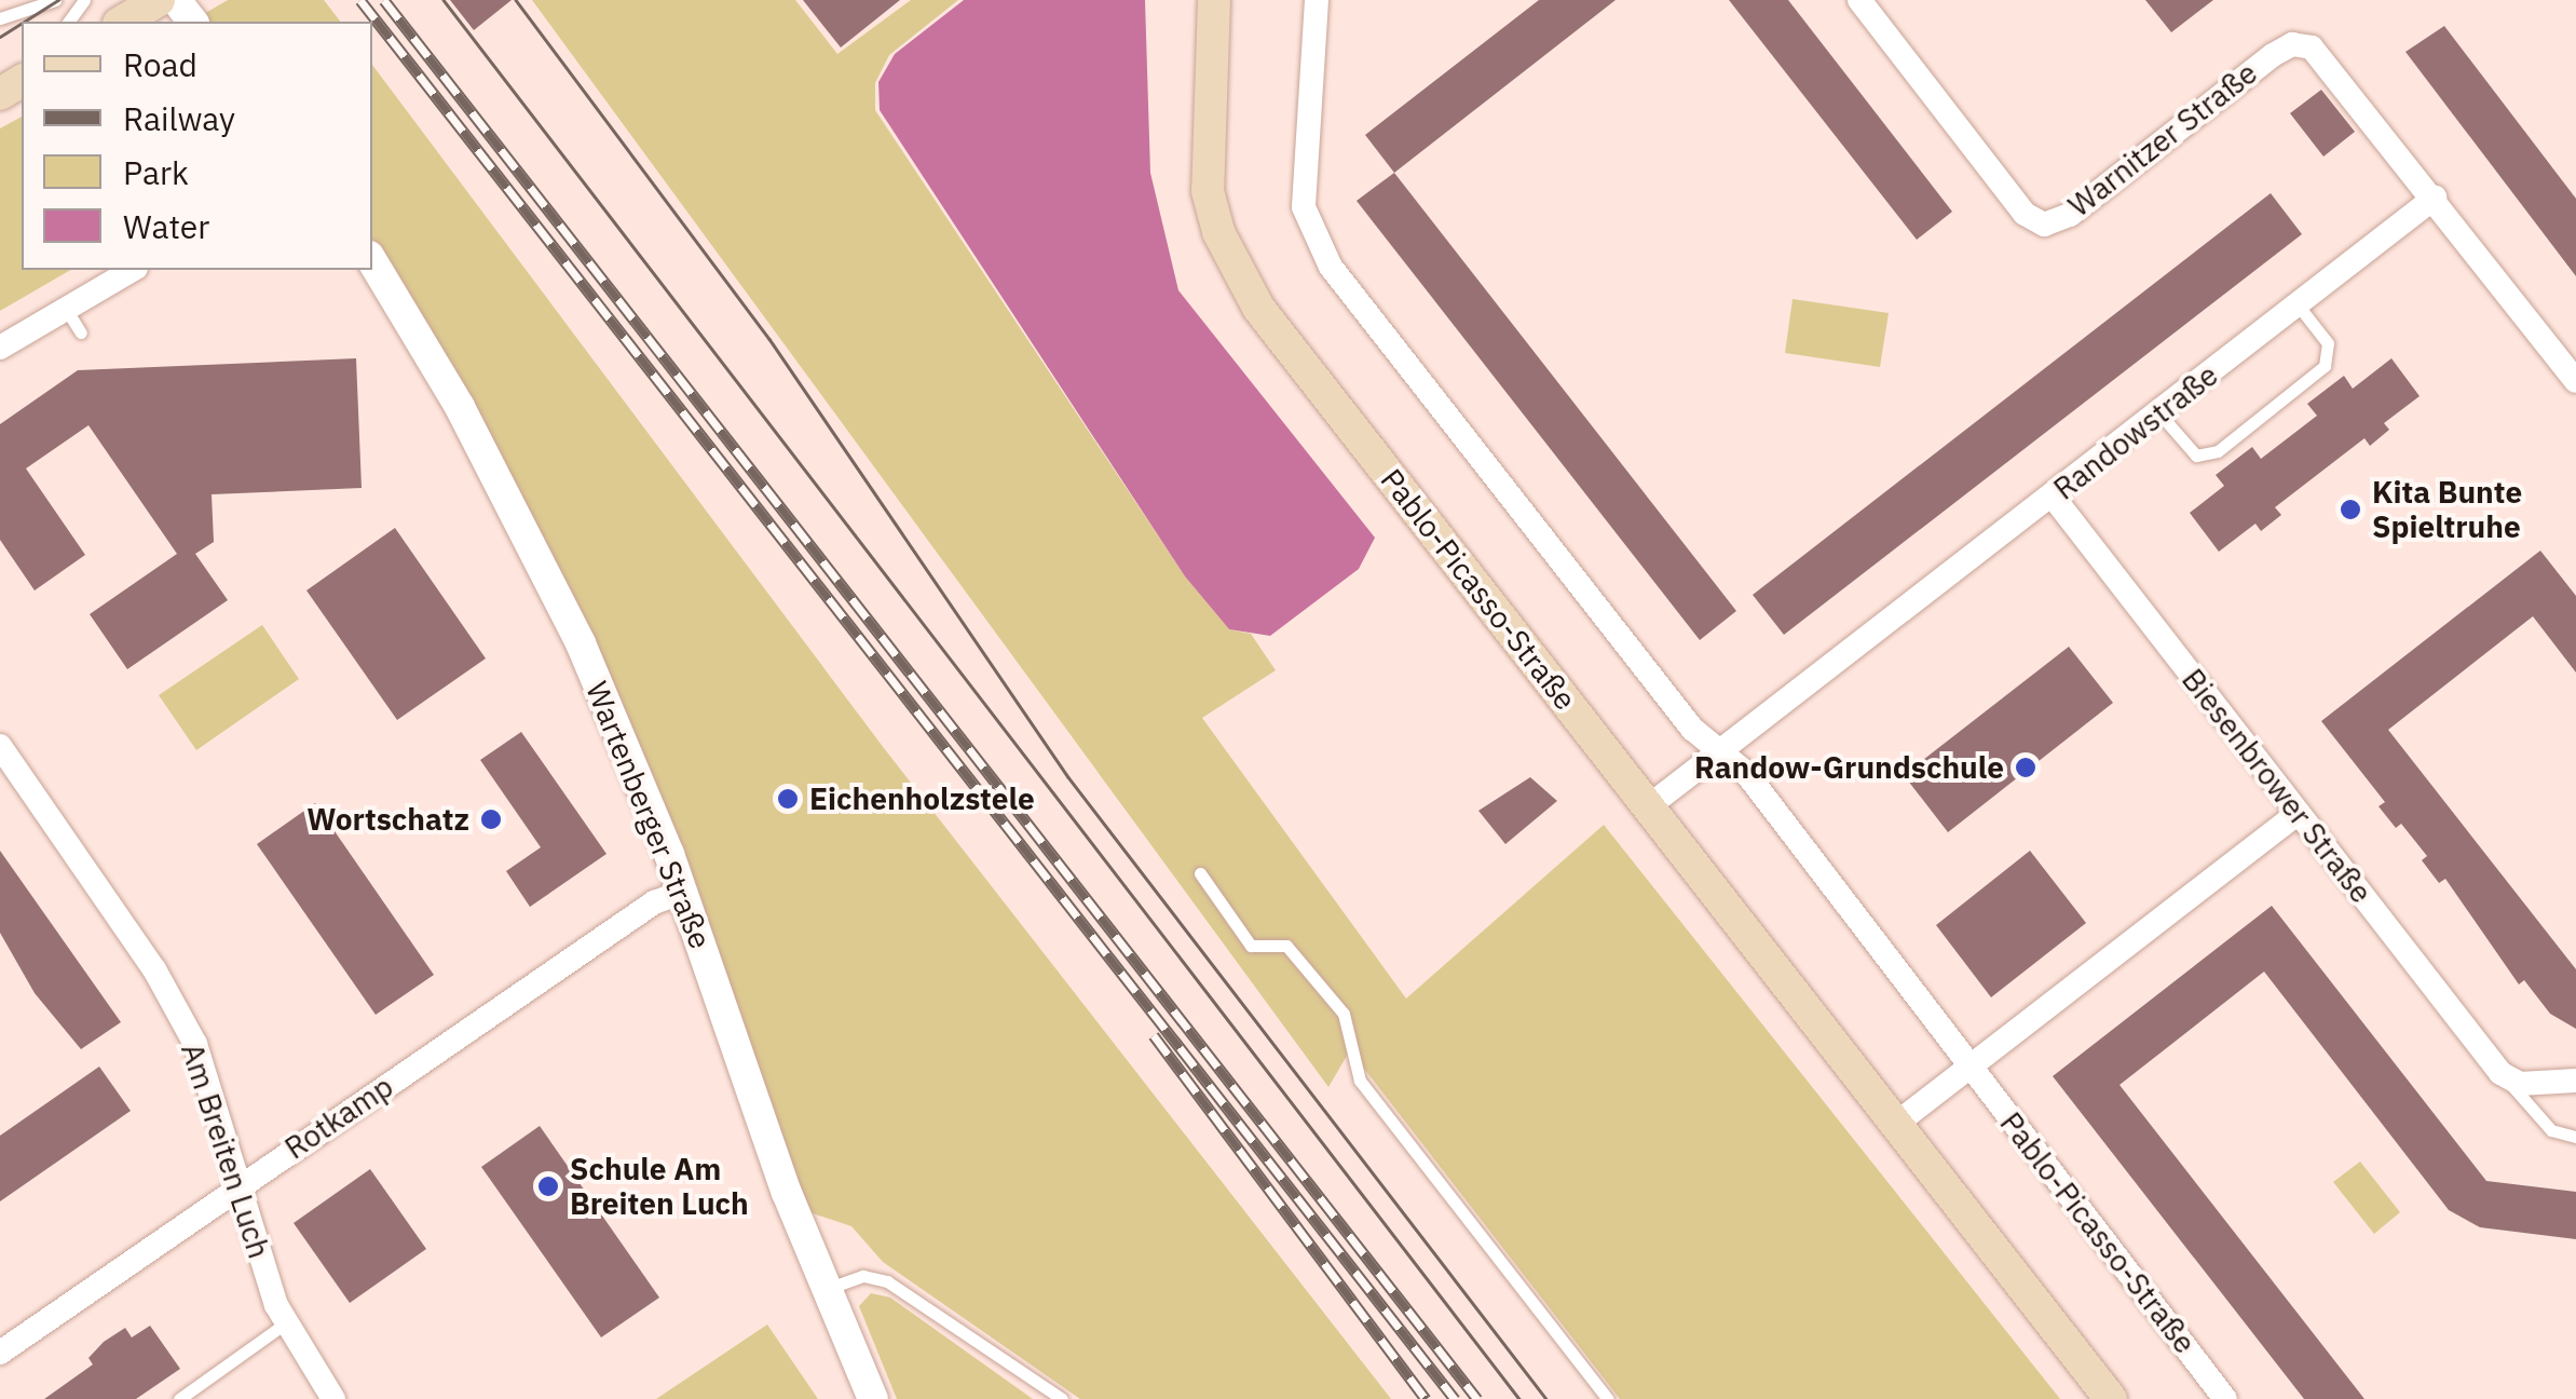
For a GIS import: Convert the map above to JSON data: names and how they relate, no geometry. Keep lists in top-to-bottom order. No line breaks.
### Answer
{"streets":{"main road":["Pablo-Picasso-Straße"],"street":["Warnitzer Straße","Randowstraße","Biesenbrower Straße","Wartenberger Straße","Rotkamp","Am Breiten Luch"]},"crossings":[["Warnitzer Straße","Randowstraße"],["Randowstraße","Pablo-Picasso-Straße"],["Randowstraße","Biesenbrower Straße"],["Wartenberger Straße","Rotkamp"],["Rotkamp","Am Breiten Luch"]],"places":["Kita Bunte Spieltruhe","Randow-Grundschule","Eichenholzstele","Wortschatz","Schule Am Breiten Luch"],"legend":["Road","Railway","Park","Water"]}
